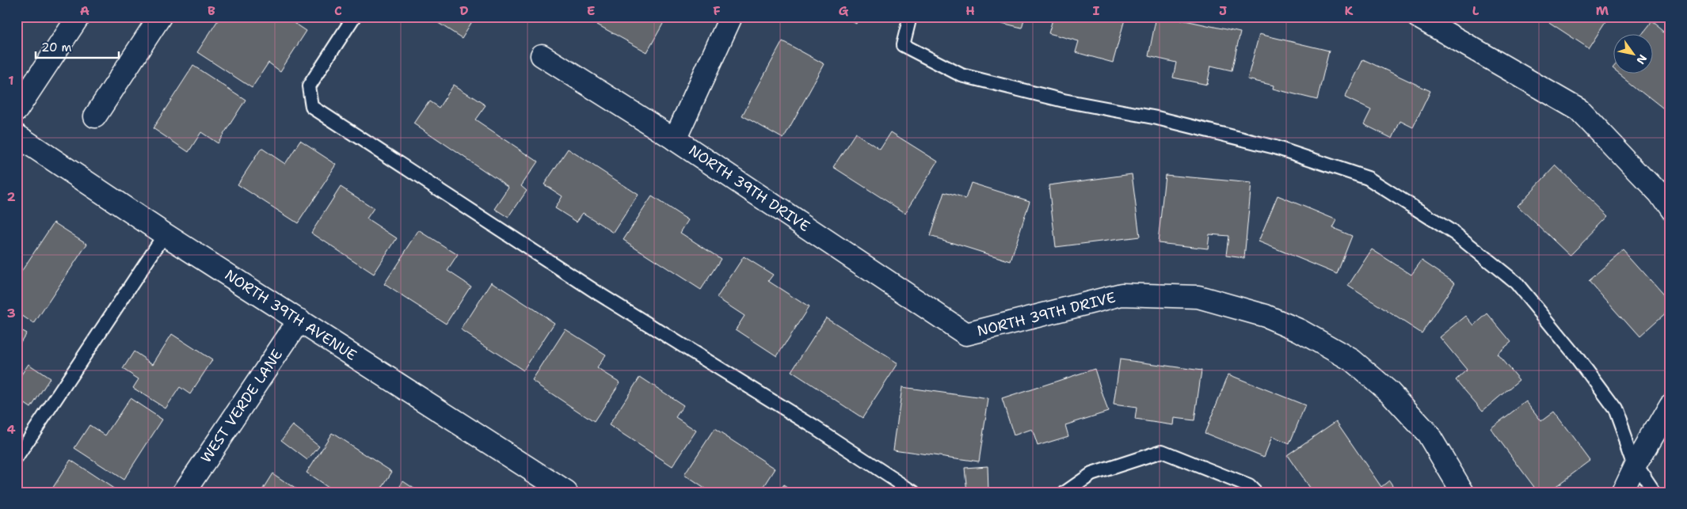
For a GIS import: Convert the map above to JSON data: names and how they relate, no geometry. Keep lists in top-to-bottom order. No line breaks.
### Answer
{"streets":{"street":["NORTH 39TH DRIVE","NORTH 39TH AVENUE","WEST VERDE LANE"]},"crossings":[["NORTH 39TH AVENUE","WEST VERDE LANE"]],"scale_bar":"20 m","north":"bottom right","grid":{"columns":["A","B","C","D","E","F","G","H","I","J","K","L","M"],"rows":["1","2","3","4"]}}
